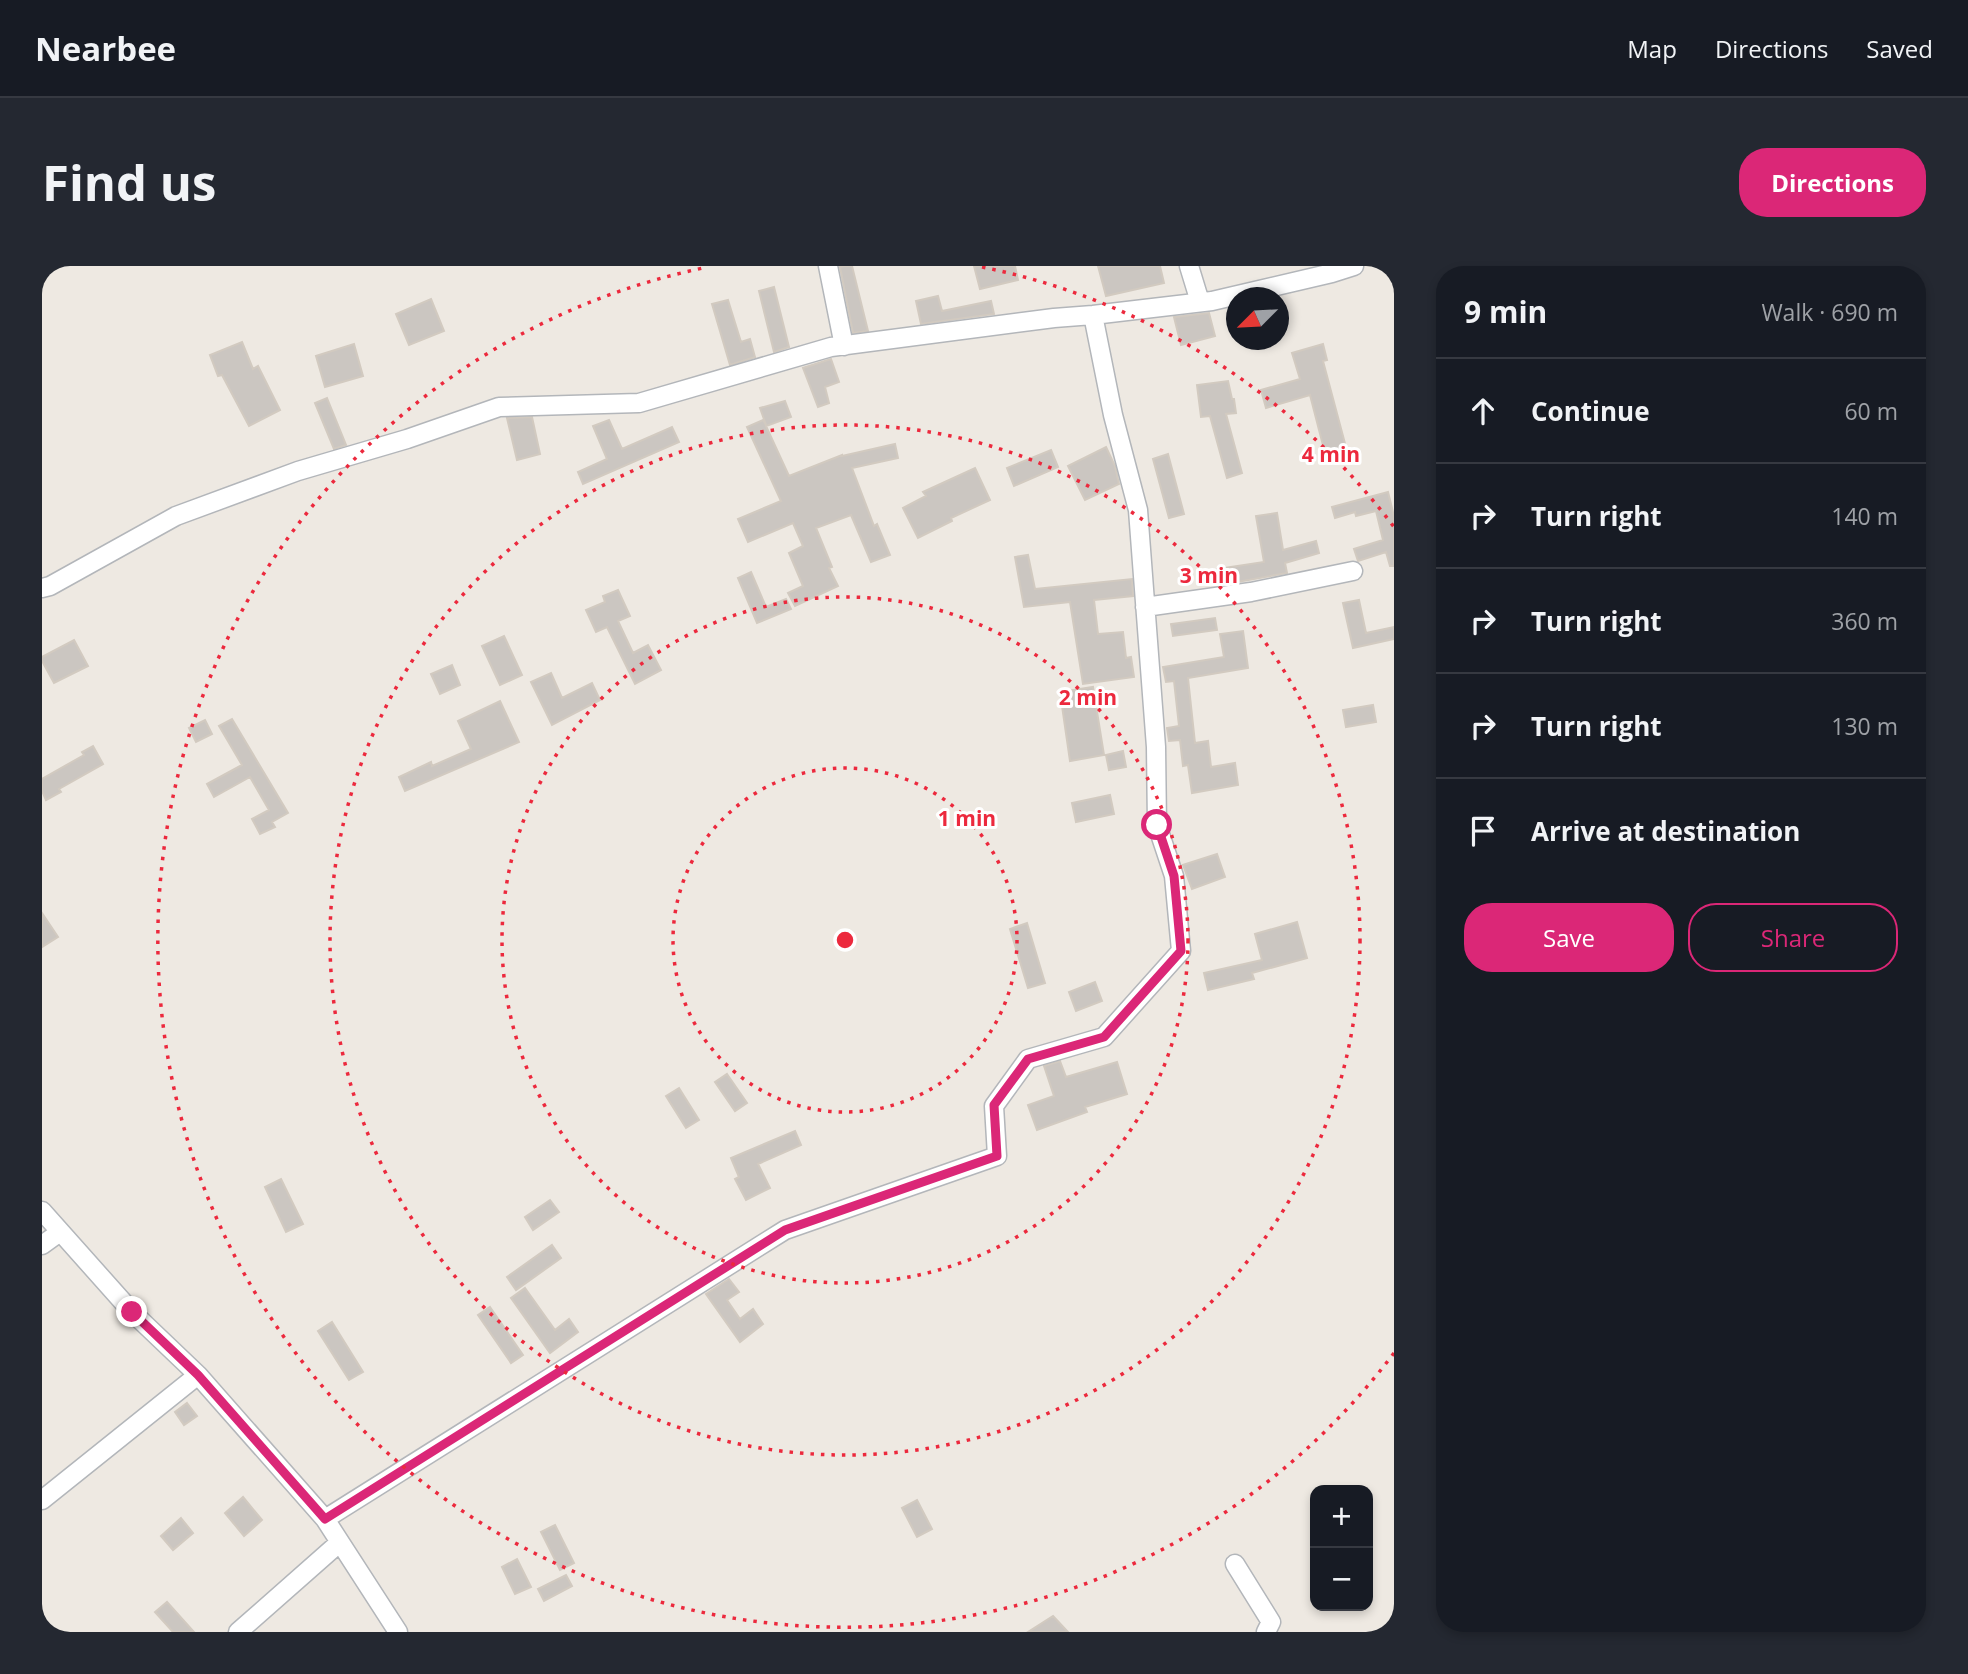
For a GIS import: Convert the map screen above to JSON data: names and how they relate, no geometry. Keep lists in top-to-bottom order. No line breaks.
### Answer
{"north":"bottom left","page":{"header":"Nearbee","nav":["Map","Directions","Saved"],"buttons":["Directions",["Save","Share"]],"title":"Find us","heading":["9 min","Walk · 690 m"],"list":[["Continue","60 m"],["Turn right","140 m"],["Turn right","360 m"],["Turn right","130 m"],"Arrive at destination"],"map_buttons":["+","−"]},"rings":["4 min","3 min","2 min","1 min"]}
